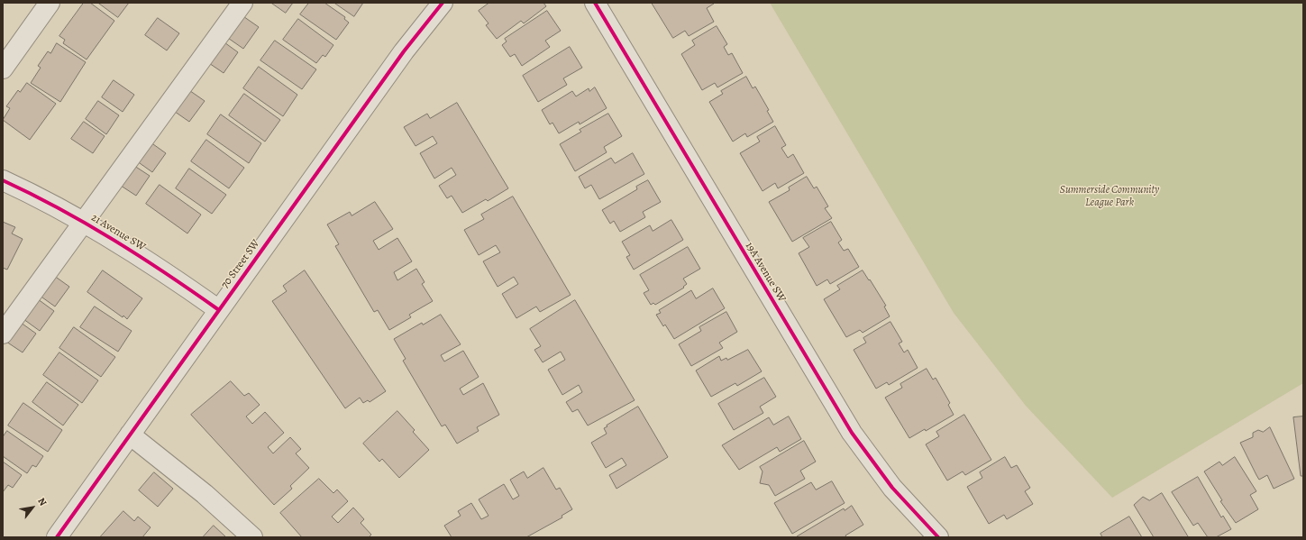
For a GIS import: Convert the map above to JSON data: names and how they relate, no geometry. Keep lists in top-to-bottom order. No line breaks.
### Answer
{"streets":{"street":["21 Avenue SW","70 Street SW","19A Avenue SW"]},"crossings":[["21 Avenue SW","70 Street SW"]],"parks":["Summerside Community League Park"],"north":"top right"}
